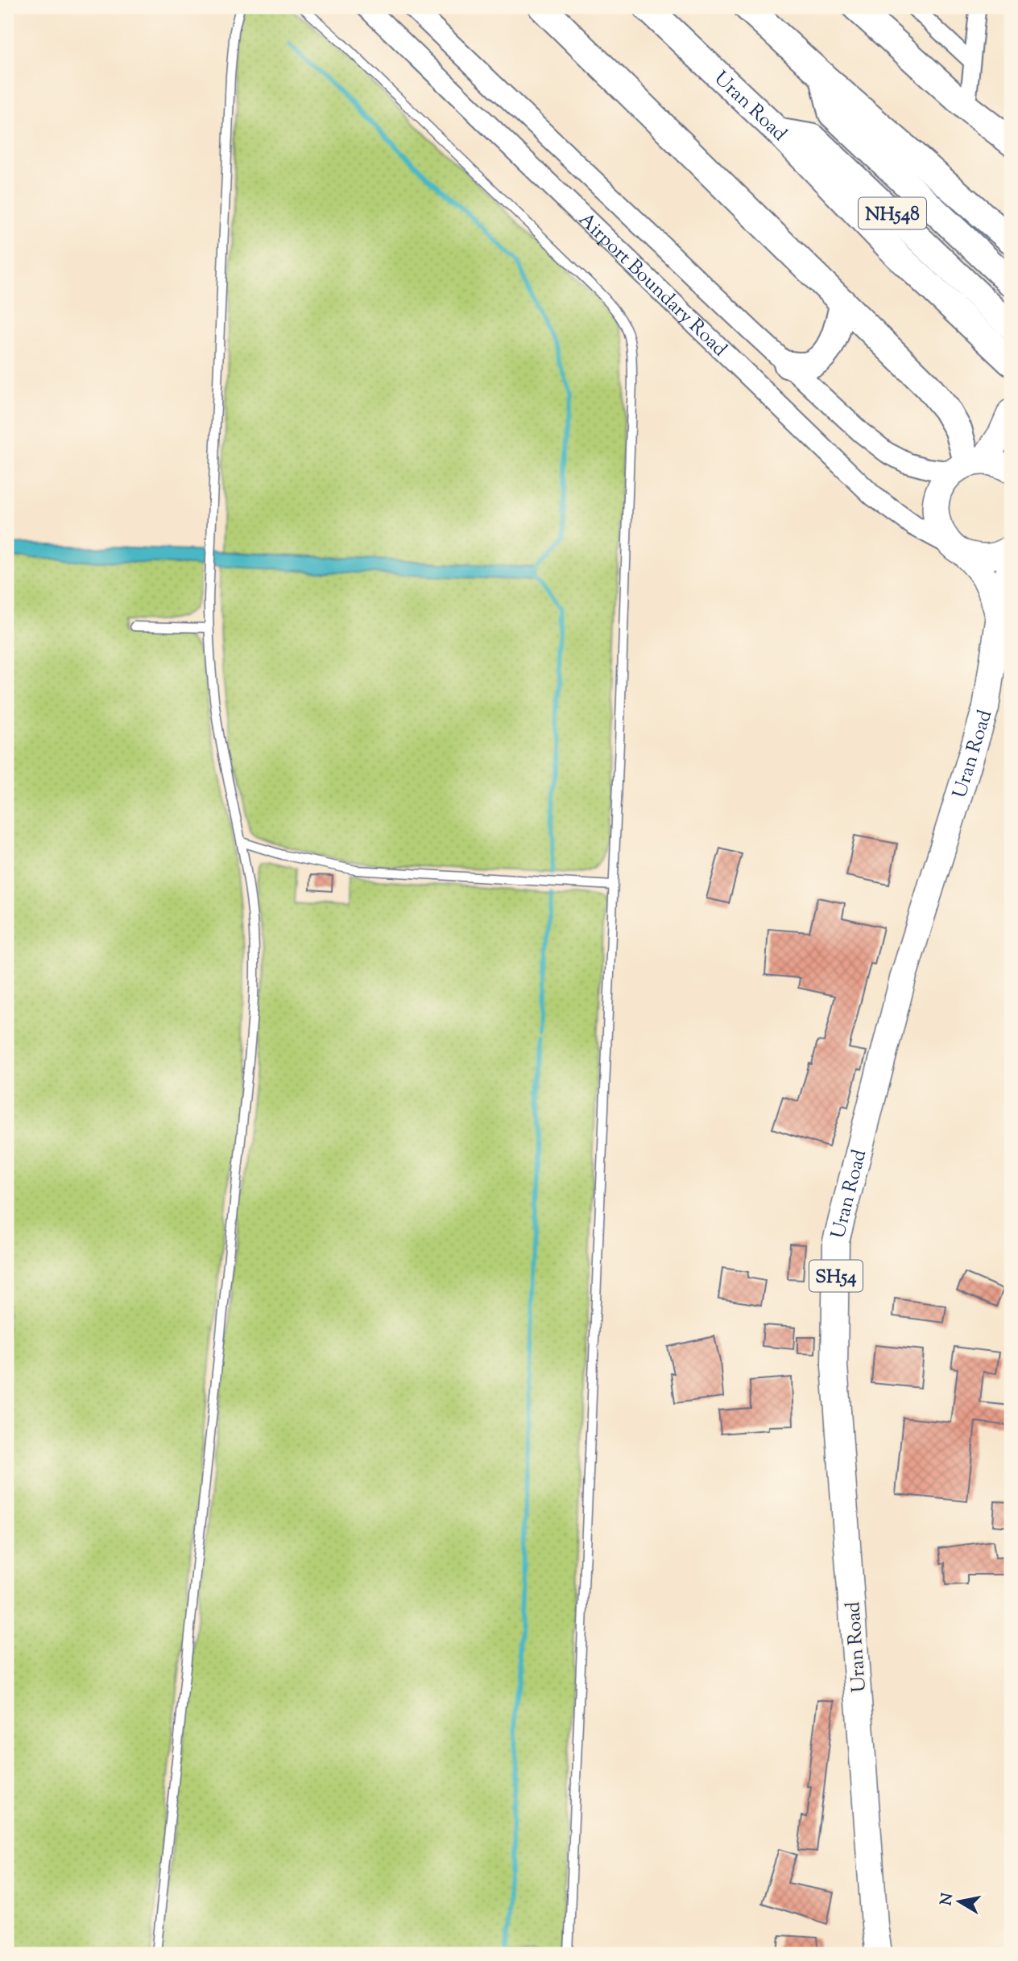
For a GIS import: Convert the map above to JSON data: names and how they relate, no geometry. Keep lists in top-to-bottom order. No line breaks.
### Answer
{"streets":{"highway":["Uran Road","NH548"],"main road":["SH54"],"street":["Airport Boundary Road"]},"crossings":[["Uran Road","NH548"],["Uran Road","Airport Boundary Road"]],"north":"left"}
